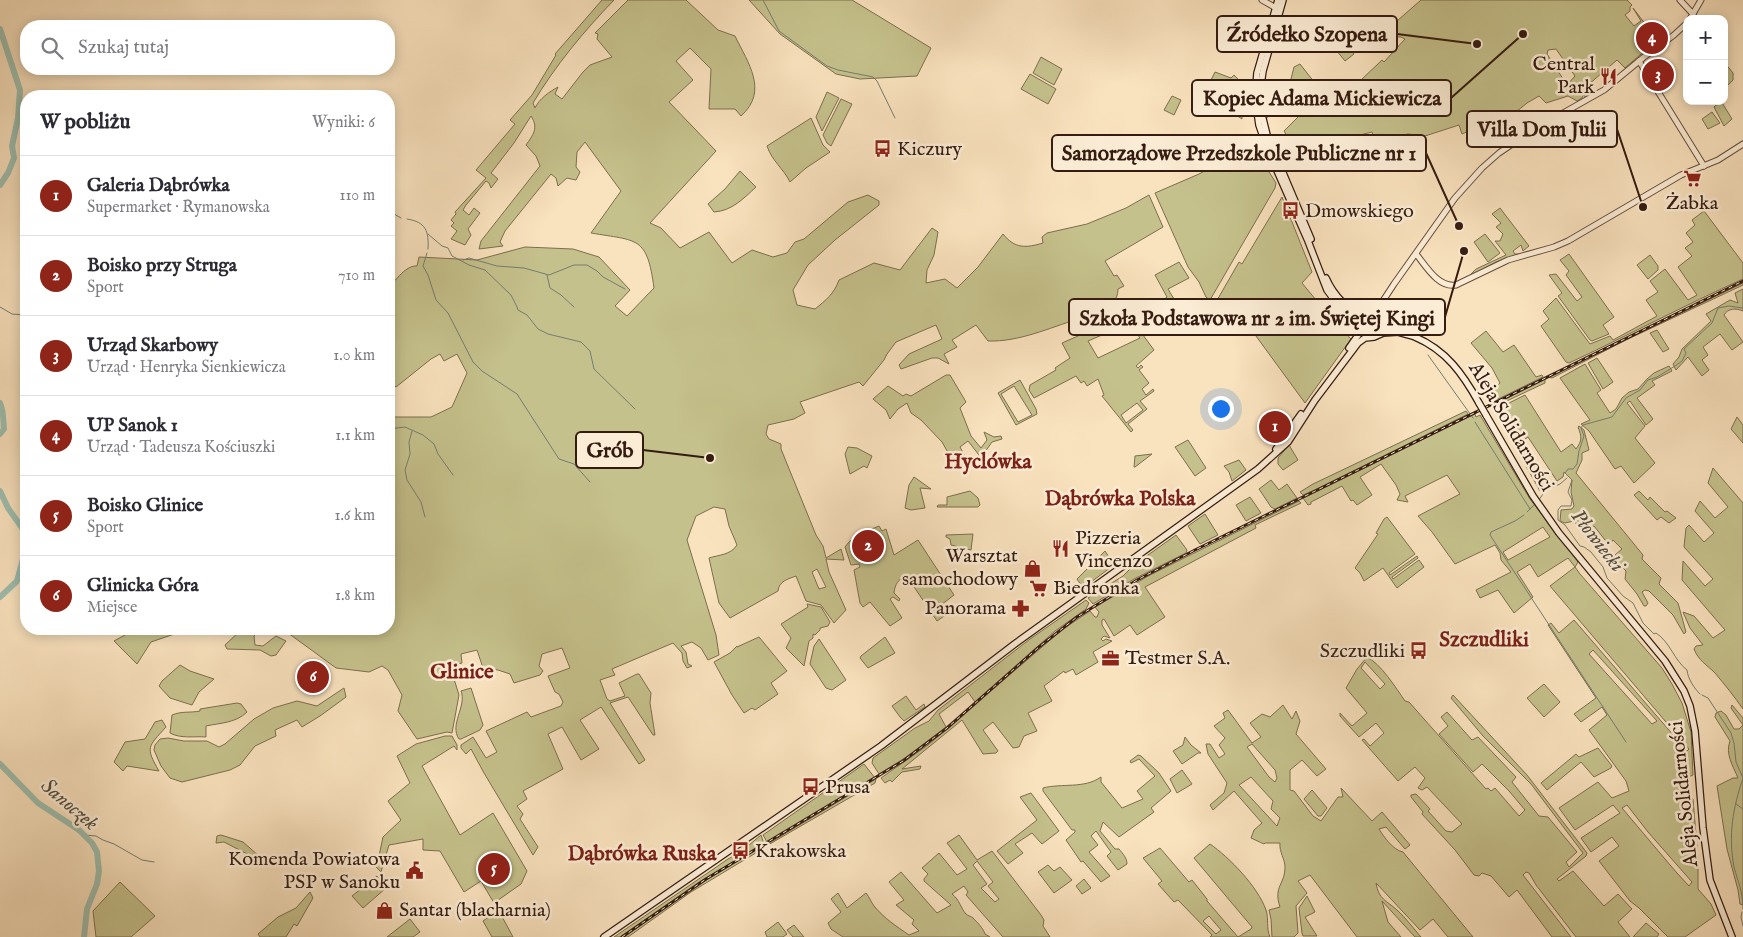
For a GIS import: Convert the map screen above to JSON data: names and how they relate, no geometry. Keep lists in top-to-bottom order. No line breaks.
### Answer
{"streets":{"main road":["Aleja Solidarności"]},"districts":["Hyclówka","Dąbrówka Polska","Szczudliki","Glinice","Dąbrówka Ruska"],"water":["Płowiecki","Sanoczek"],"places":{"other":["Kopiec Adama Mickiewicza","Źródełko Szopena","Villa Dom Julii","Samorządowe Przedszkole Publiczne nr 1","Szkoła Podstawowa nr 2 im. Świętej Kingi","Grób"],"restaurant":["Central Park","Pizzeria Vincenzo"],"bus stop":["Kiczury","Dmowskiego","Szczudliki","Prusa","Krakowska"],"supermarket":["Żabka","Biedronka"],"shop":["Warsztat samochodowy","Santar (blacharnia)"],"pharmacy":["Panorama"],"office":["Testmer S.A."],"public building":["Komenda Powiatowa PSP w Sanoku"]},"page":{"map_buttons":["+","−"],"pins":["4","3","1","2","6","5"],"search":"Szukaj tutaj","heading":["W pobliżu","Wyniki: 6"],"list":[{"mark":"1","name":"Galeria Dąbrówka","note":"Supermarket · Rymanowska","value":"110 m"},{"mark":"2","name":"Boisko przy Struga","note":"Sport","value":"710 m"},{"mark":"3","name":"Urząd Skarbowy","note":"Urząd · Henryka Sienkiewicza","value":"1.0 km"},{"mark":"4","name":"UP Sanok 1","note":"Urząd · Tadeusza Kościuszki","value":"1.1 km"},{"mark":"5","name":"Boisko Glinice","note":"Sport","value":"1.6 km"},{"mark":"6","name":"Glinicka Góra","note":"Miejsce","value":"1.8 km"}]}}
